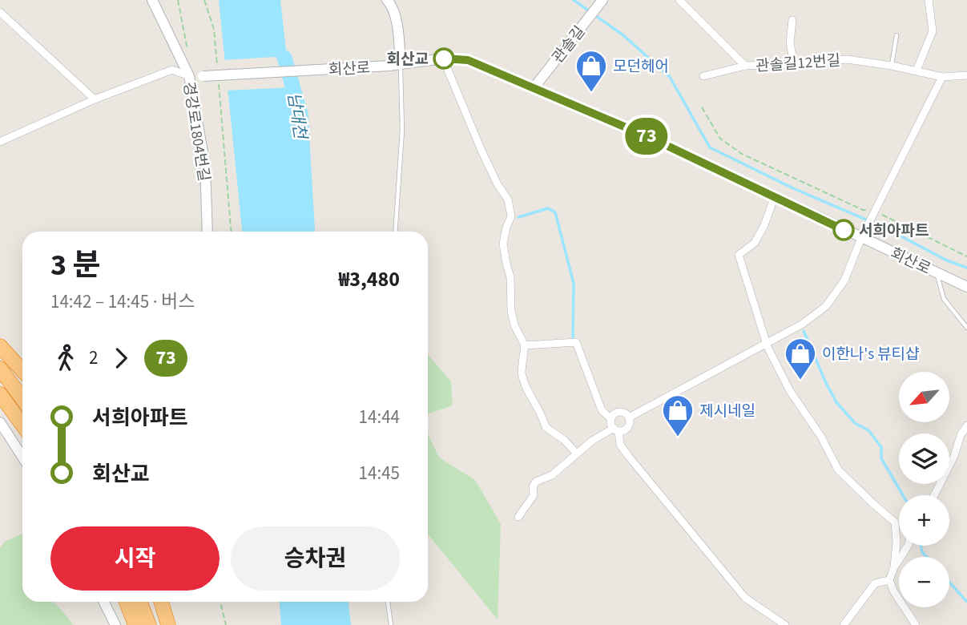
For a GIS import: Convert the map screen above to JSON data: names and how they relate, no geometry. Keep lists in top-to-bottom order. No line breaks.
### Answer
{"streets":{"street":["관솔길","관솔길12번길","회산로","경강로1804번길"]},"crossings":[["관솔길","회산로"],["회산로","경강로1804번길"]],"water":["남대천"],"places":{"other":["회산교","서희아파트"],"shop":["모던헤어","이한나's 뷰티샵","제시네일"]},"lines":["bus line 73"],"north":"bottom left","page":{"on_map":"73","heading":["3 분","14:42 – 14:45 · 버스","₩3,480"],"legs":["2","73"],"map_buttons":["+","−"],"list":[{"name":"서희아파트","value":"14:44"},{"name":"회산교","value":"14:45"}],"buttons":["시작","승차권"]}}
